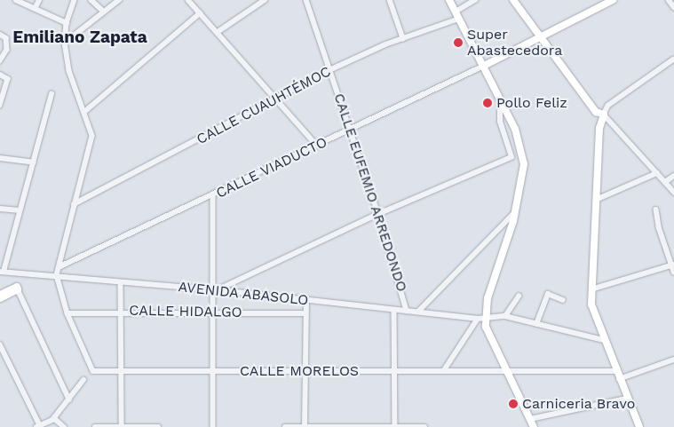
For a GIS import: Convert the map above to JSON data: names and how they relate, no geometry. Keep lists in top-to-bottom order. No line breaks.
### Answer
{"streets":{"street":["CALLE CUAUHTÉMOC","CALLE VIADUCTO","CALLE EUFEMIO ARREDONDO","AVENIDA ABASOLO","CALLE HIDALGO","CALLE MORELOS"]},"crossings":[["CALLE CUAUHTÉMOC","CALLE EUFEMIO ARREDONDO"],["CALLE VIADUCTO","CALLE EUFEMIO ARREDONDO"],["CALLE EUFEMIO ARREDONDO","AVENIDA ABASOLO"],["CALLE HIDALGO","CALLE MORELOS"]],"districts":["Emiliano Zapata"],"places":["Super Abastecedora","Pollo Feliz","Carniceria Bravo"]}
